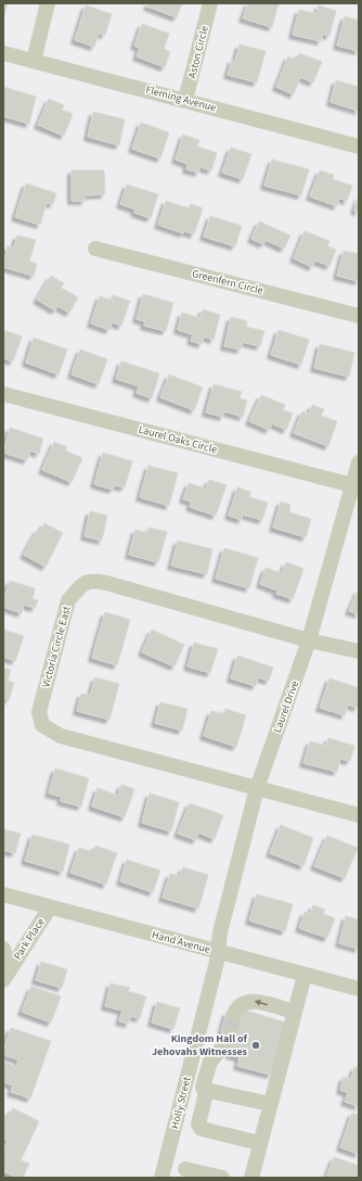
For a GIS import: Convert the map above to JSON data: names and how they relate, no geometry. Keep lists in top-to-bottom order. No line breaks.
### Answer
{"streets":{"street":["Aston Circle","Fleming Avenue","Greenfern Circle","Laurel Oaks Circle","Victoria Circle East","Laurel Drive","Park Place","Hand Avenue","Holly Street"]},"crossings":[["Aston Circle","Fleming Avenue"],["Laurel Oaks Circle","Laurel Drive"],["Victoria Circle East","Laurel Drive"],["Laurel Drive","Hand Avenue"],["Laurel Drive","Holly Street"],["Park Place","Hand Avenue"],["Hand Avenue","Holly Street"]],"places":["Kingdom Hall of Jehovahs Witnesses"]}
